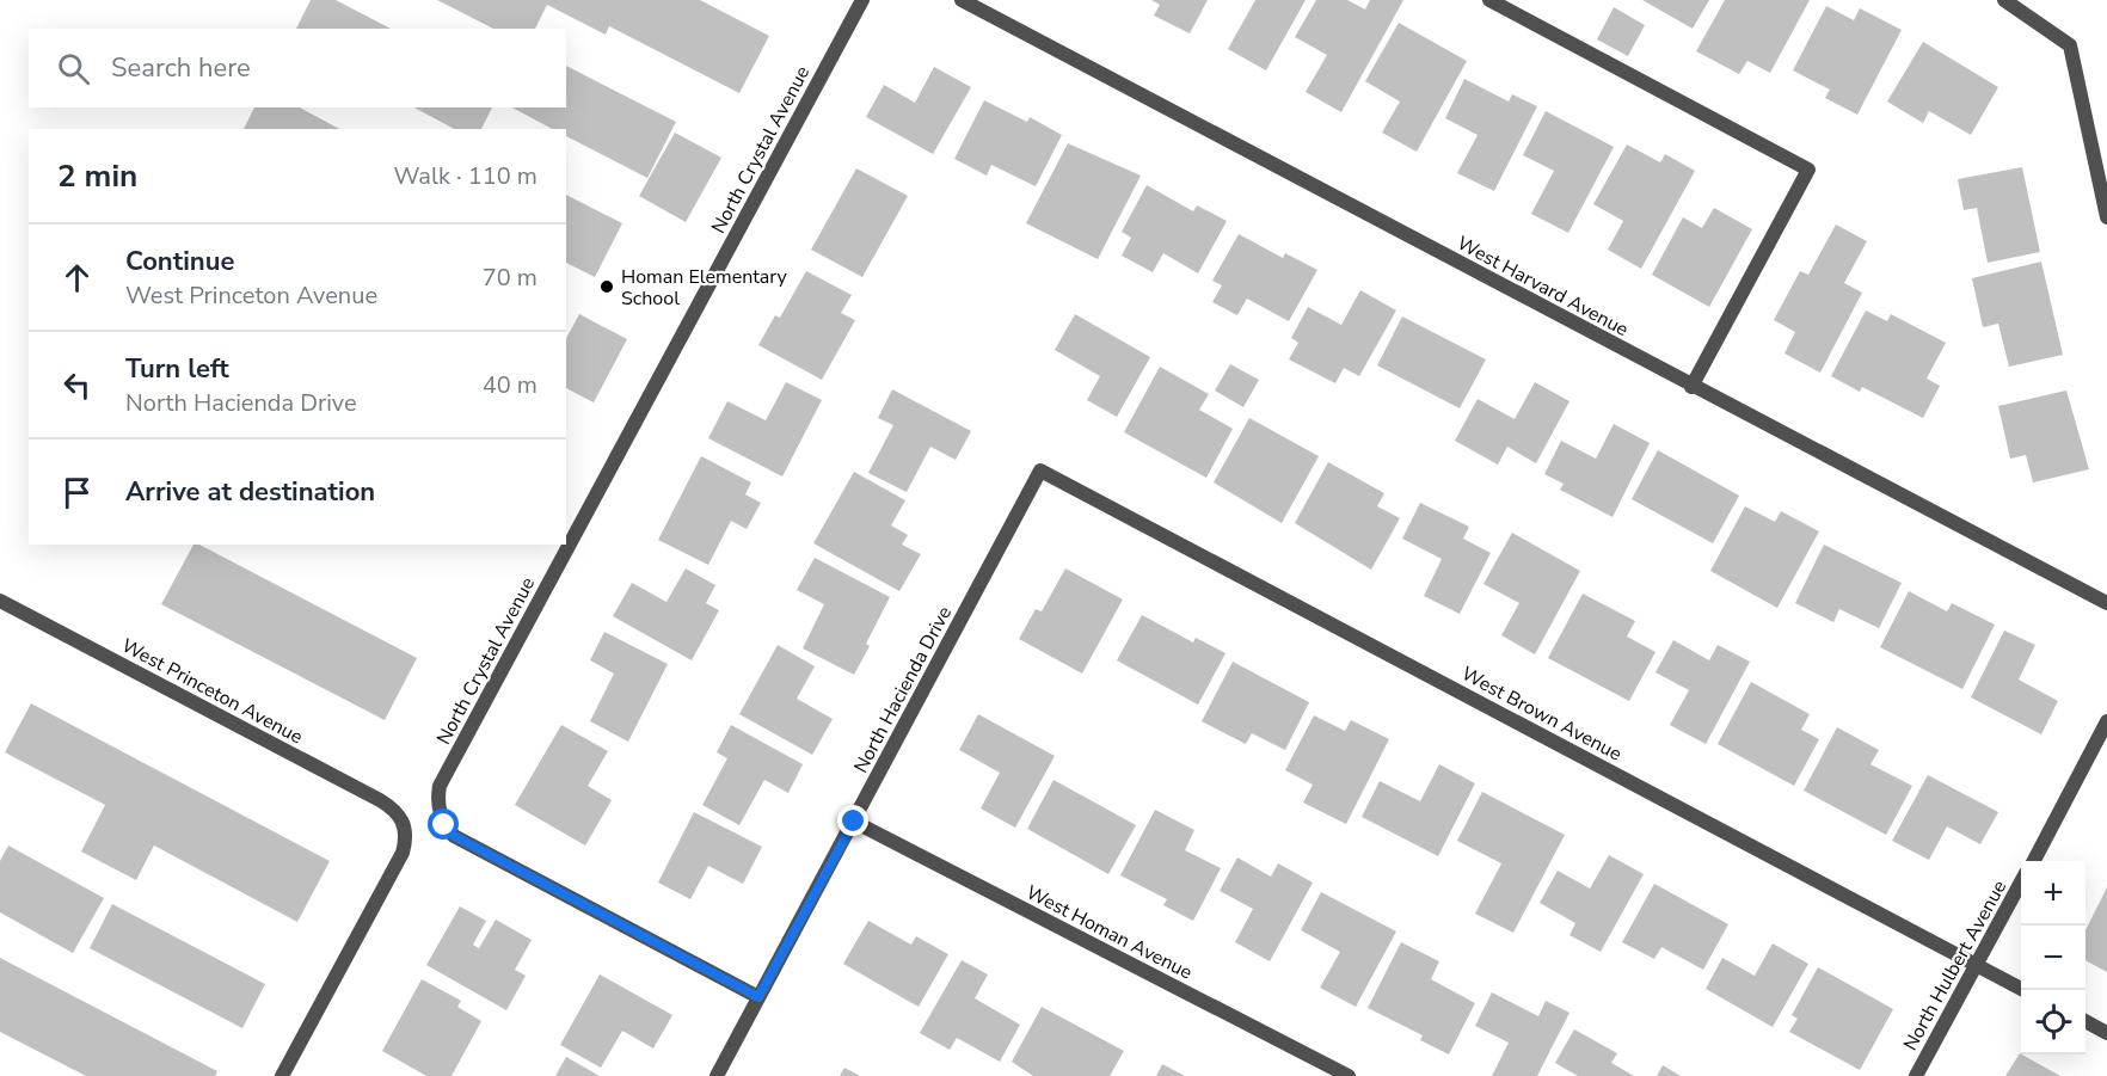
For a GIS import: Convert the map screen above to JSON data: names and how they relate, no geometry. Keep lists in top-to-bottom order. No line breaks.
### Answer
{"streets":{"street":["North Crystal Avenue","West Harvard Avenue","North Hacienda Drive","West Princeton Avenue","West Brown Avenue","West Homan Avenue","North Hulbert Avenue"]},"crossings":[["North Crystal Avenue","North Hacienda Drive"],["North Hacienda Drive","West Brown Avenue"],["North Hacienda Drive","West Homan Avenue"],["West Brown Avenue","North Hulbert Avenue"]],"places":["Homan Elementary School"],"page":{"search":"Search here","heading":["2 min","Walk · 110 m"],"list":[["Continue","West Princeton Avenue","70 m"],["Turn left","North Hacienda Drive","40 m"],"Arrive at destination"],"map_buttons":["+","−"]}}
